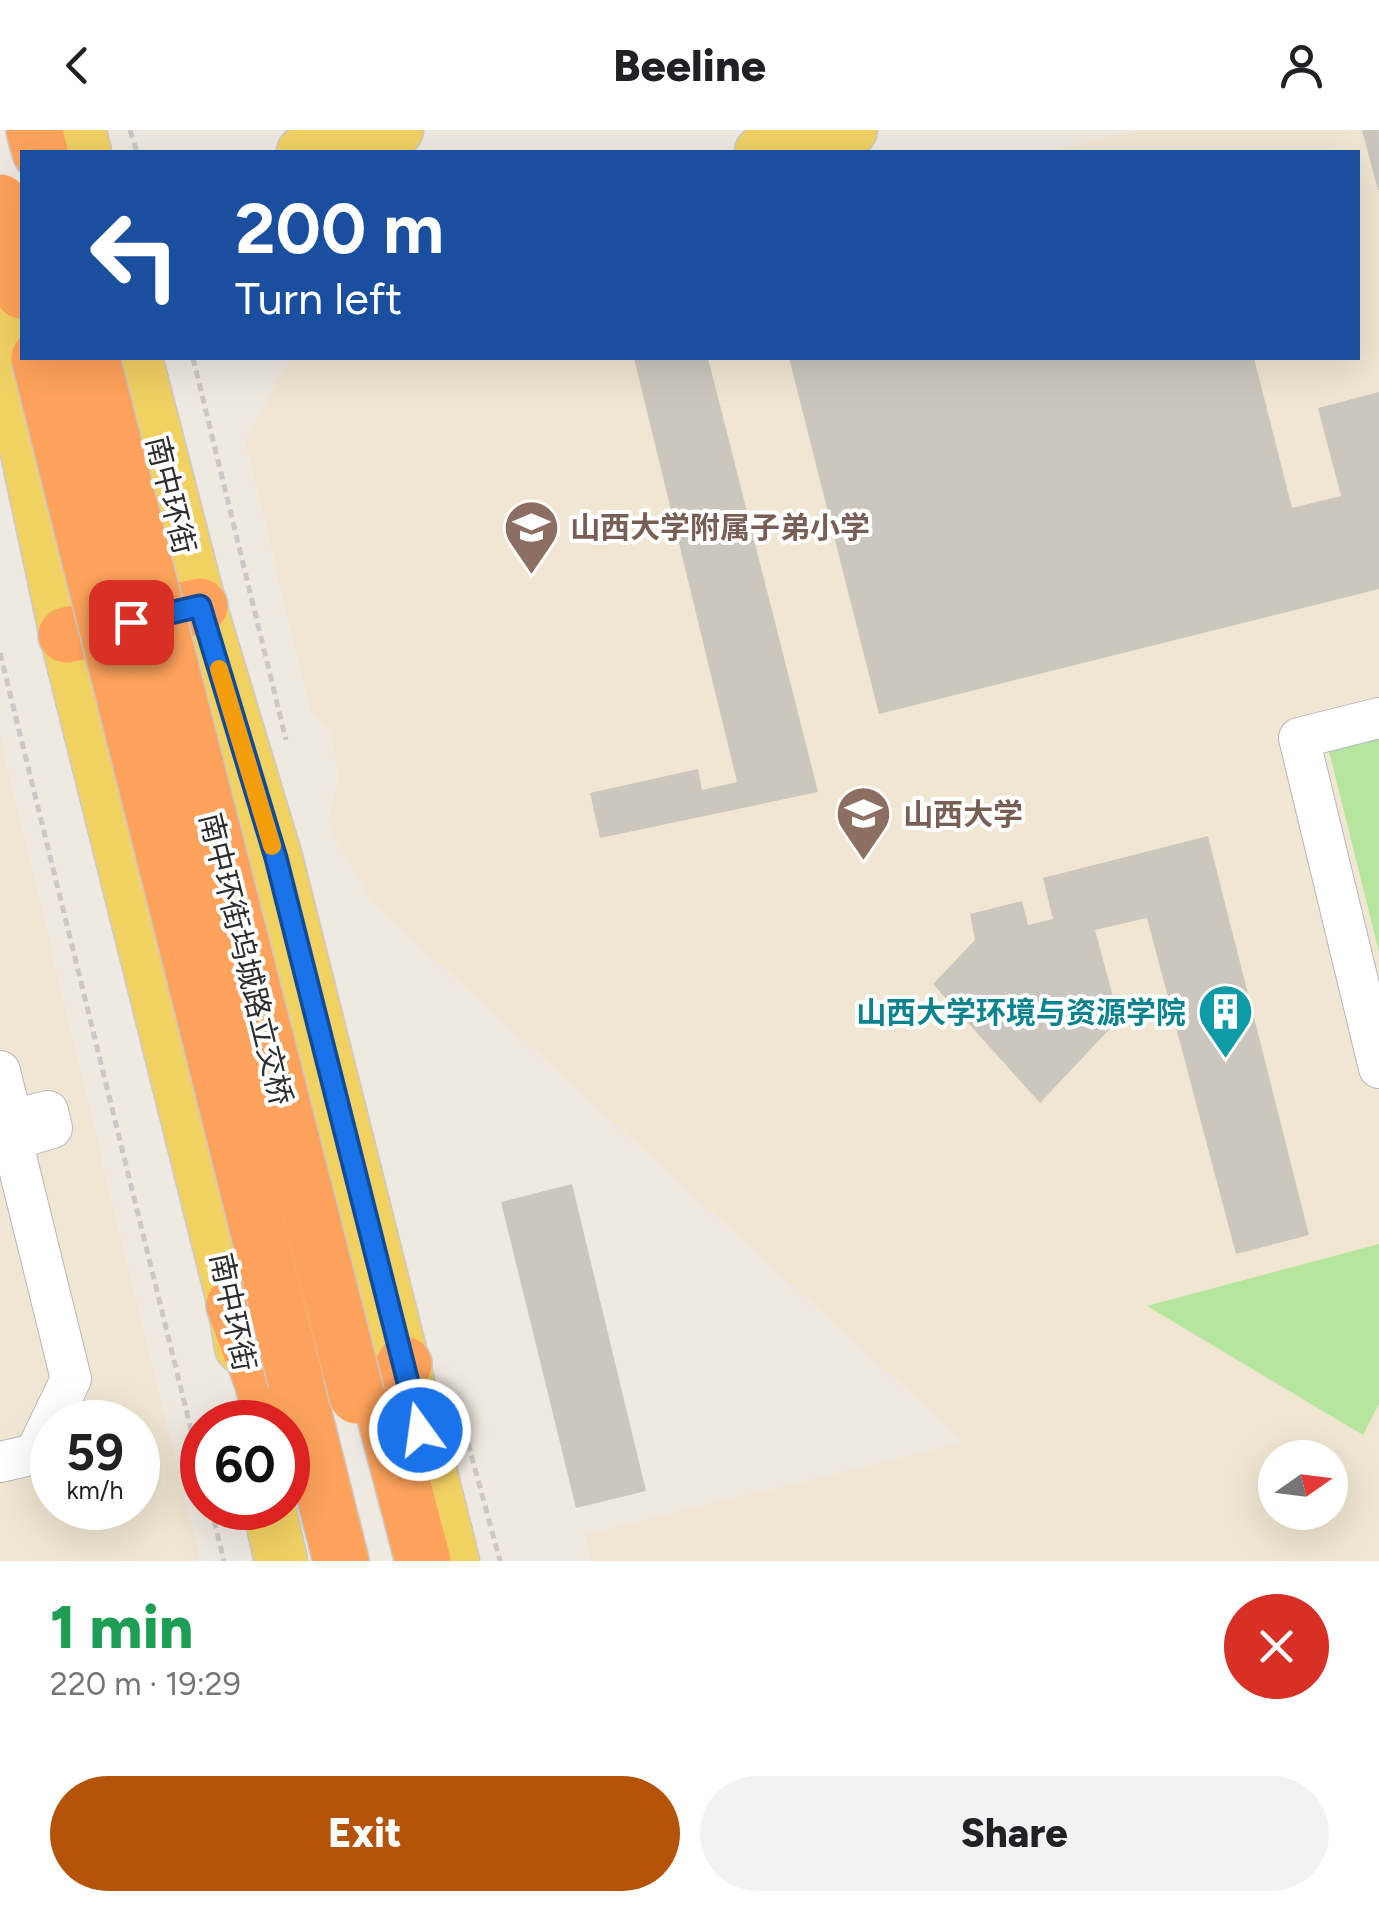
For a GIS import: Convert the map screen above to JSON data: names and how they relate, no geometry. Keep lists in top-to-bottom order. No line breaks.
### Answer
{"streets":{"highway":["南中环街坞城路立交桥"],"main road":["南中环街"]},"crossings":[["南中环街","南中环街坞城路立交桥"]],"places":{"school or university":["山西大学附属子弟小学","山西大学"],"building":["山西大学环境与资源学院"]},"north":"right","page":{"header":"Beeline","turn":["200 m","Turn left"],"speed":"59 km/h","limit":"60","heading":["1 min","220 m · 19:29"],"buttons":["Exit","Share"]}}
